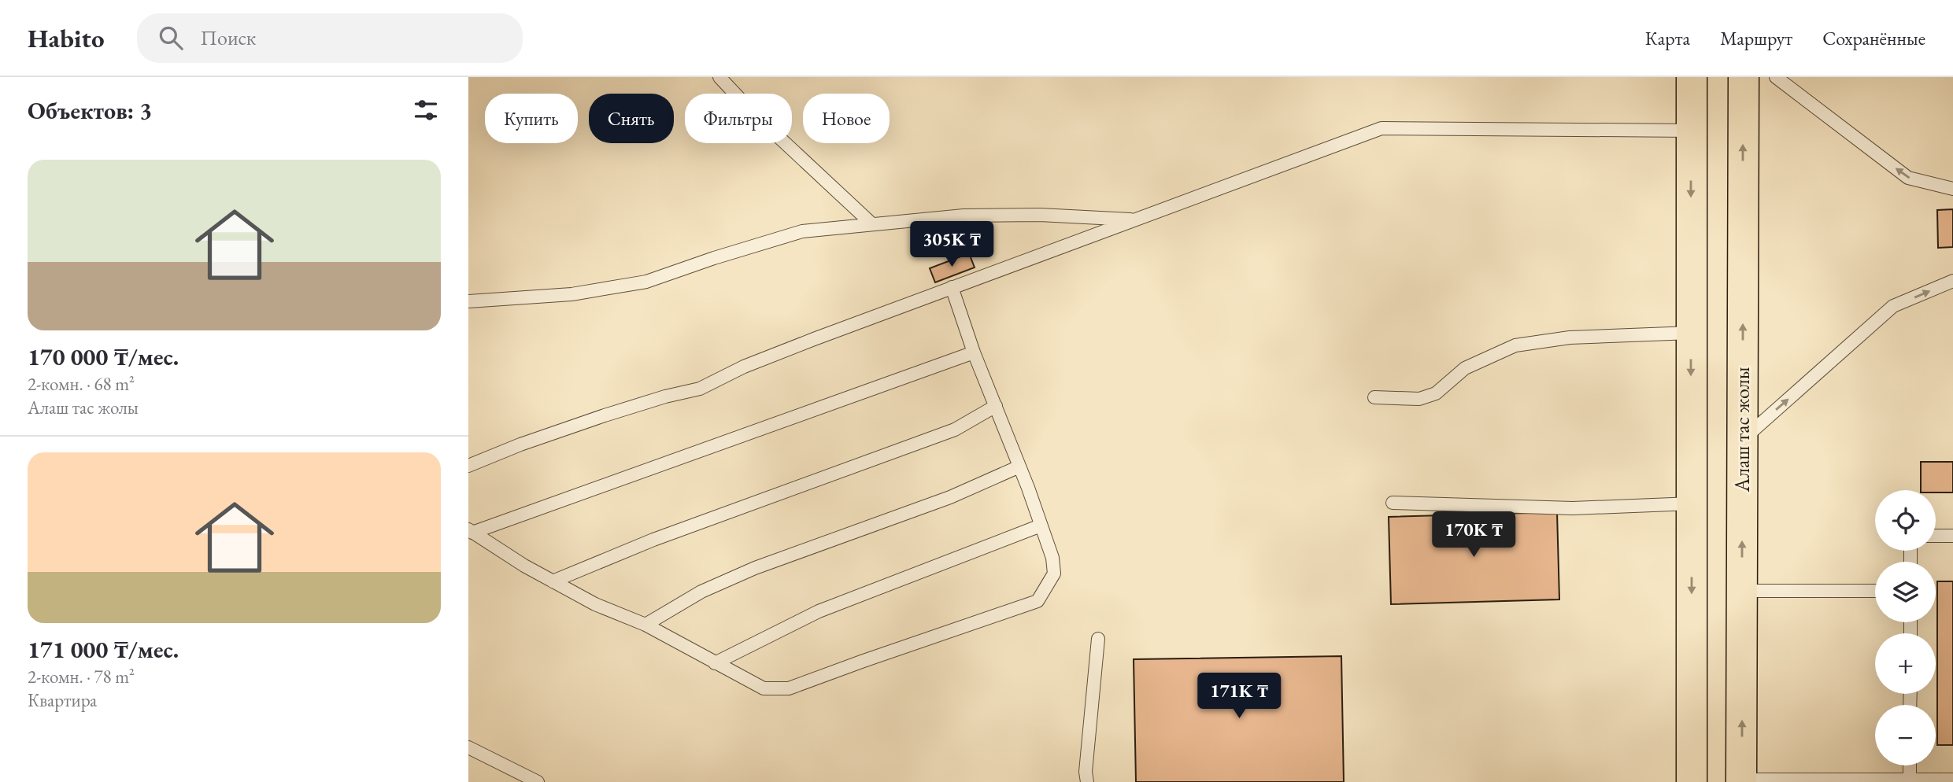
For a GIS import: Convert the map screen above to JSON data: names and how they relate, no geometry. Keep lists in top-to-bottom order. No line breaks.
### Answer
{"streets":{"main road":["Алаш тас жолы"]},"page":{"header":"Habito","search":"Поиск","nav":["Карта","Маршрут","Сохранённые"],"heading":"Объектов: 3","chip":["Купить","Снять","Фильтры","Новое"],"list":[{"name":"170 000 ₸/мес.","note":"2-комн. · 68 m² · Алаш тас жолы"},{"name":"171 000 ₸/мес.","note":"2-комн. · 78 m² · Квартира"}],"price":["305K ₸","170K ₸","171K ₸"],"map_buttons":["+","−"]}}
